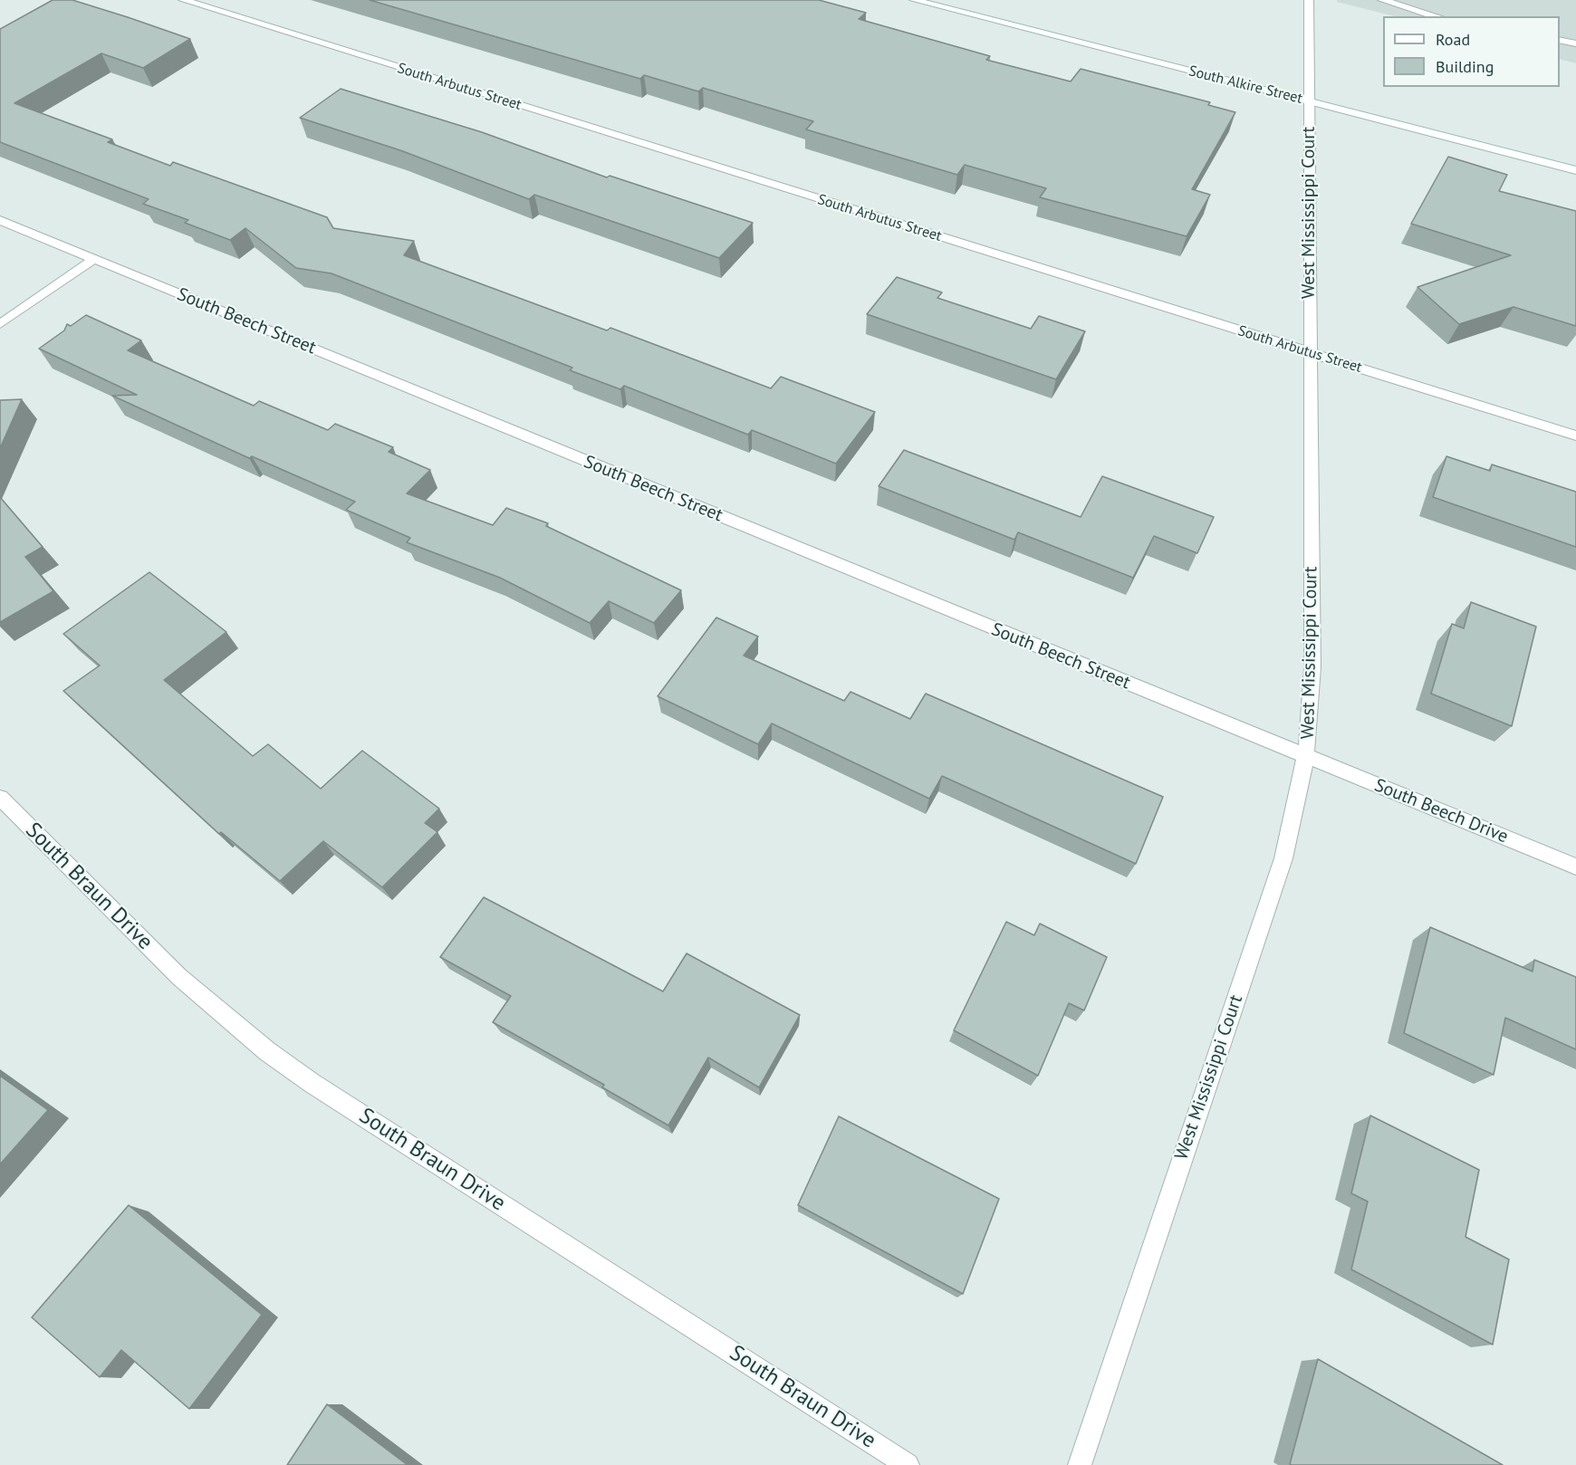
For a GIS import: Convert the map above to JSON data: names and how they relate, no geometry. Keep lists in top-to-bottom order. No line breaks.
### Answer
{"streets":{"street":["South Alkire Street","South Arbutus Street","West Mississippi Court","South Beech Street","South Beech Drive","South Braun Drive"]},"crossings":[["South Alkire Street","West Mississippi Court"],["South Arbutus Street","West Mississippi Court"],["West Mississippi Court","South Beech Street"],["West Mississippi Court","South Beech Drive"],["South Beech Street","South Beech Drive"]],"legend":["Road","Building"]}
